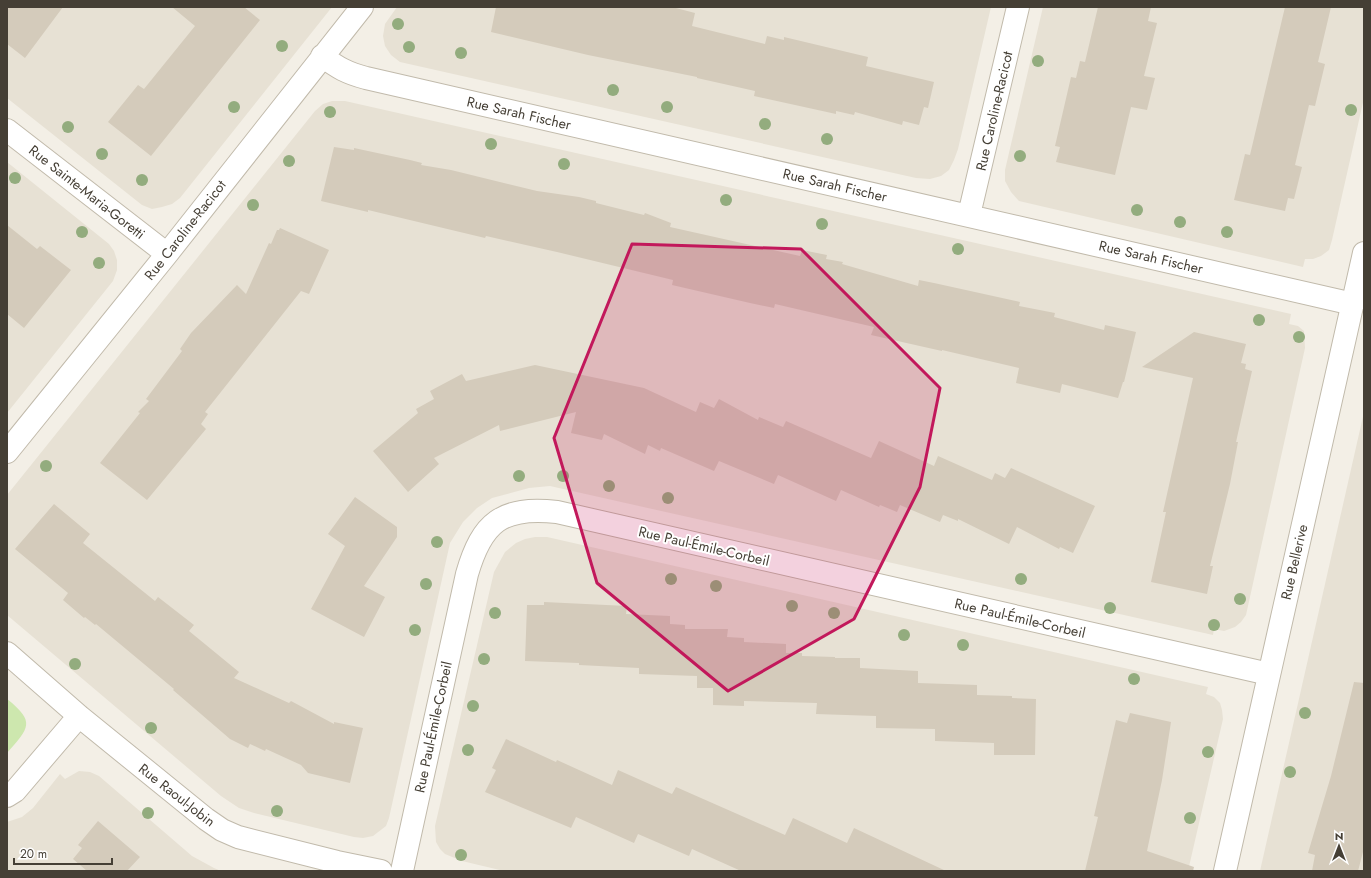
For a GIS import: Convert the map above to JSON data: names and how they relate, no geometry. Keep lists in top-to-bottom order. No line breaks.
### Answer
{"streets":{"street":["Rue Caroline-Racicot","Rue Sarah Fischer","Rue Sainte-Maria-Goretti","Rue Paul-Émile-Corbeil","Rue Bellerive","Rue Raoul-Jobin"]},"crossings":[["Rue Caroline-Racicot","Rue Sarah Fischer"],["Rue Caroline-Racicot","Rue Sainte-Maria-Goretti"],["Rue Sarah Fischer","Rue Bellerive"],["Rue Paul-Émile-Corbeil","Rue Bellerive"]],"scale_bar":"20 m","north":"top"}
